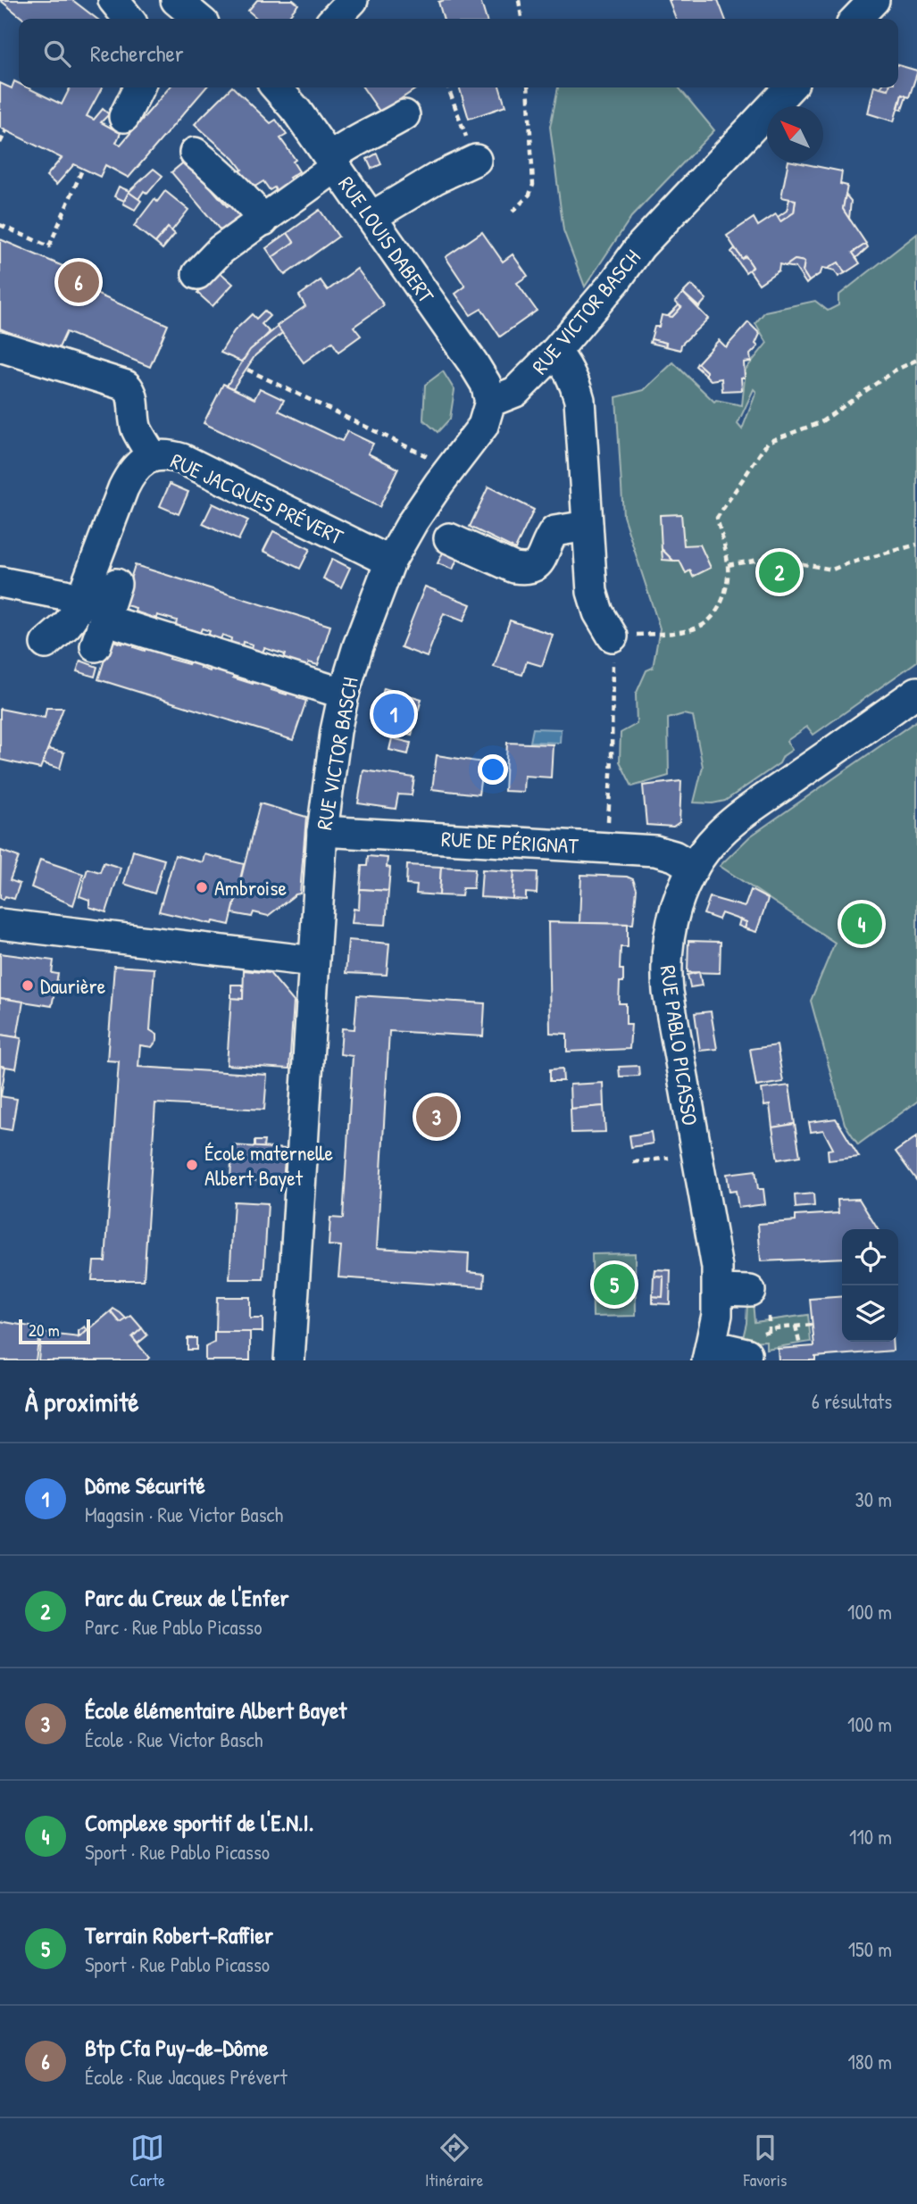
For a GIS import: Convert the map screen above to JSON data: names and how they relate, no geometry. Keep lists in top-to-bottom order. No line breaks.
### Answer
{"streets":{"street":["RUE LOUIS DABERT","RUE VICTOR BASCH","RUE JACQUES PRÉVERT","RUE DE PÉRIGNAT","RUE PABLO PICASSO"]},"crossings":[["RUE LOUIS DABERT","RUE VICTOR BASCH"],["RUE VICTOR BASCH","RUE JACQUES PRÉVERT"],["RUE VICTOR BASCH","RUE DE PÉRIGNAT"],["RUE DE PÉRIGNAT","RUE PABLO PICASSO"]],"places":["Ambroise","Daurière","École maternelle Albert Bayet"],"scale_bar":"20 m","north":"top left","page":{"search":"Rechercher","pins":["6","2","1","4","3","5"],"scale":"20 m","heading":["À proximité","6 résultats"],"list":[{"mark":"1","name":"Dôme Sécurité","note":"Magasin · Rue Victor Basch","value":"30 m"},{"mark":"2","name":"Parc du Creux de l'Enfer","note":"Parc · Rue Pablo Picasso","value":"100 m"},{"mark":"3","name":"École élémentaire Albert Bayet","note":"École · Rue Victor Basch","value":"100 m"},{"mark":"4","name":"Complexe sportif de l'E.N.I.","note":"Sport · Rue Pablo Picasso","value":"110 m"},{"mark":"5","name":"Terrain Robert-Raffier","note":"Sport · Rue Pablo Picasso","value":"150 m"},{"mark":"6","name":"Btp Cfa Puy-de-Dôme","note":"École · Rue Jacques Prévert","value":"180 m"}],"nav":["Carte","Itinéraire","Favoris"]}}
